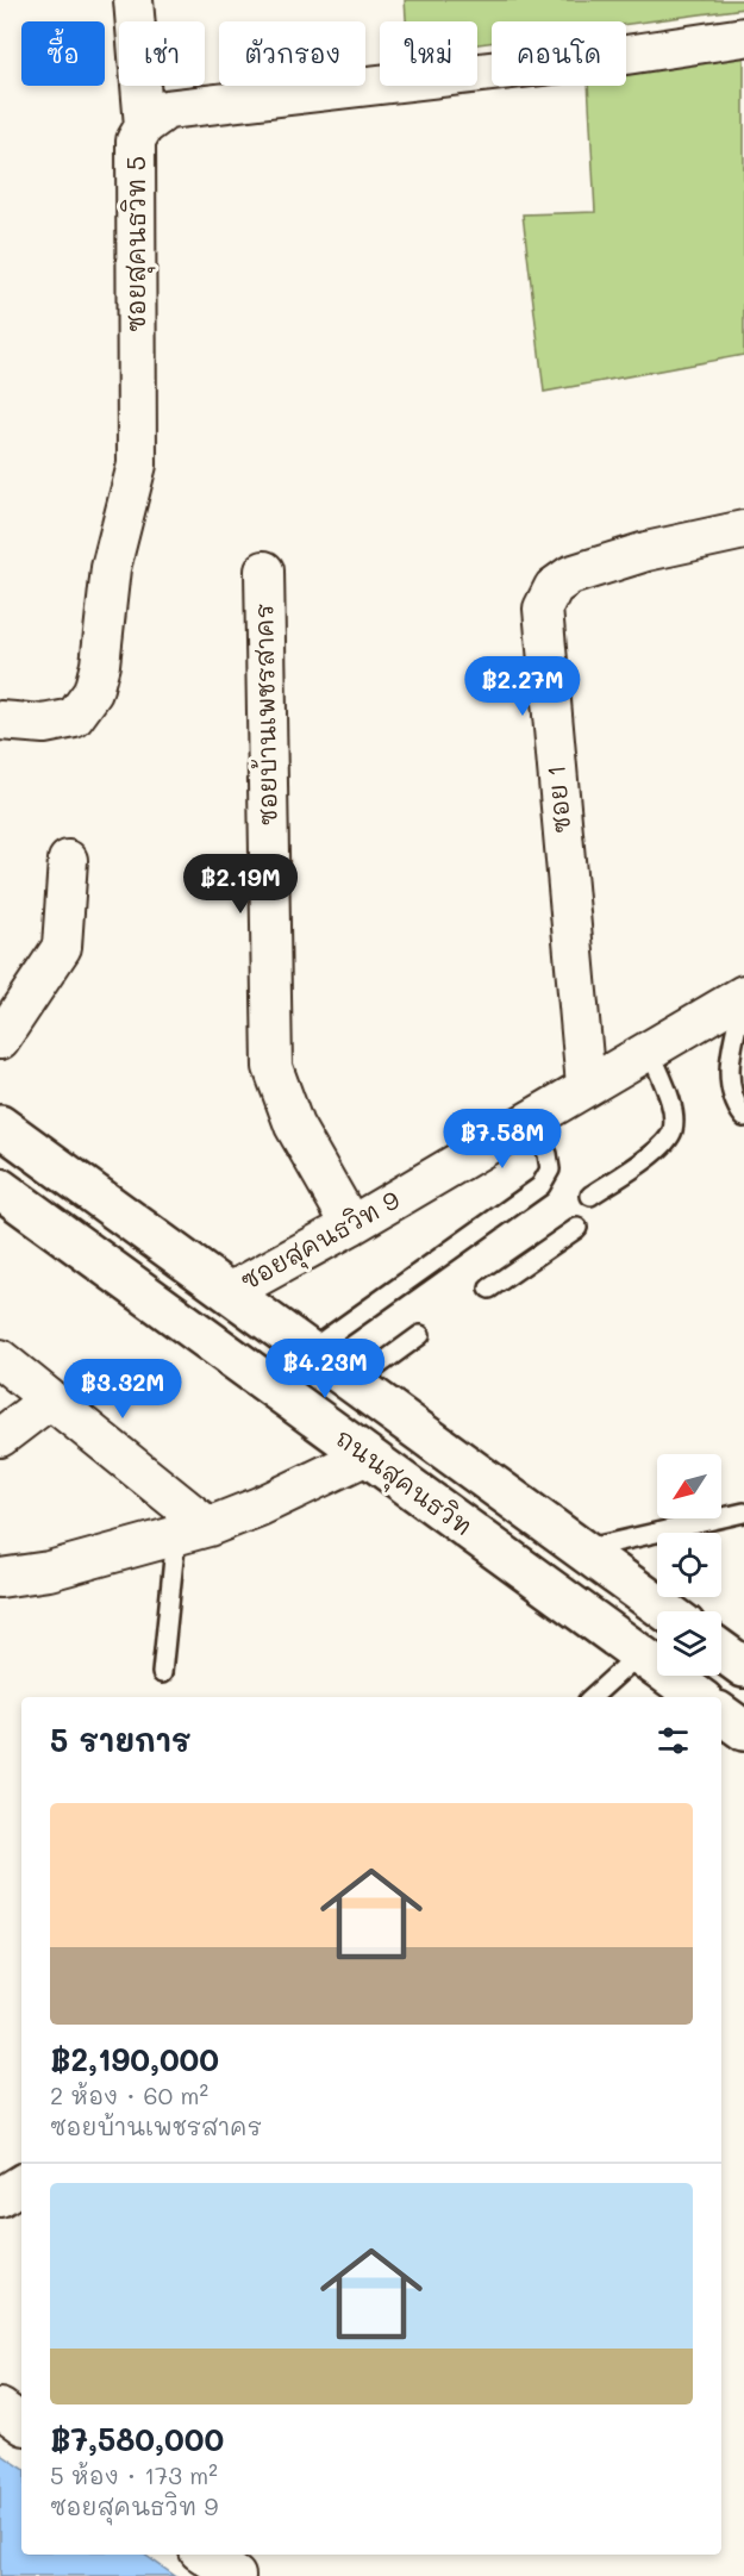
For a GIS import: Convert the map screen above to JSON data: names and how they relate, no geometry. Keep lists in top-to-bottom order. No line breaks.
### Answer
{"streets":{"main road":["ถนนสุคนธวิท"],"street":["ซอยสุคนธวิท 5","ซอยบ้านเพชรสาคร","ซอย 1","ซอยสุคนธวิท 9"]},"crossings":[["ซอยบ้านเพชรสาคร","ซอยสุคนธวิท 9"],["ซอย 1","ซอยสุคนธวิท 9"],["ซอยสุคนธวิท 9","ถนนสุคนธวิท"]],"north":"bottom left","page":{"chip":["ซื้อ","เช่า","ตัวกรอง","ใหม่","คอนโด"],"price":["฿2.27M","฿2.19M","฿7.58M","฿4.23M","฿3.32M"],"heading":"5 รายการ","list":[{"name":"฿2,190,000","note":"2 ห้อง · 60 m² · ซอยบ้านเพชรสาคร"},{"name":"฿7,580,000","note":"5 ห้อง · 173 m² · ซอยสุคนธวิท 9"}]}}
